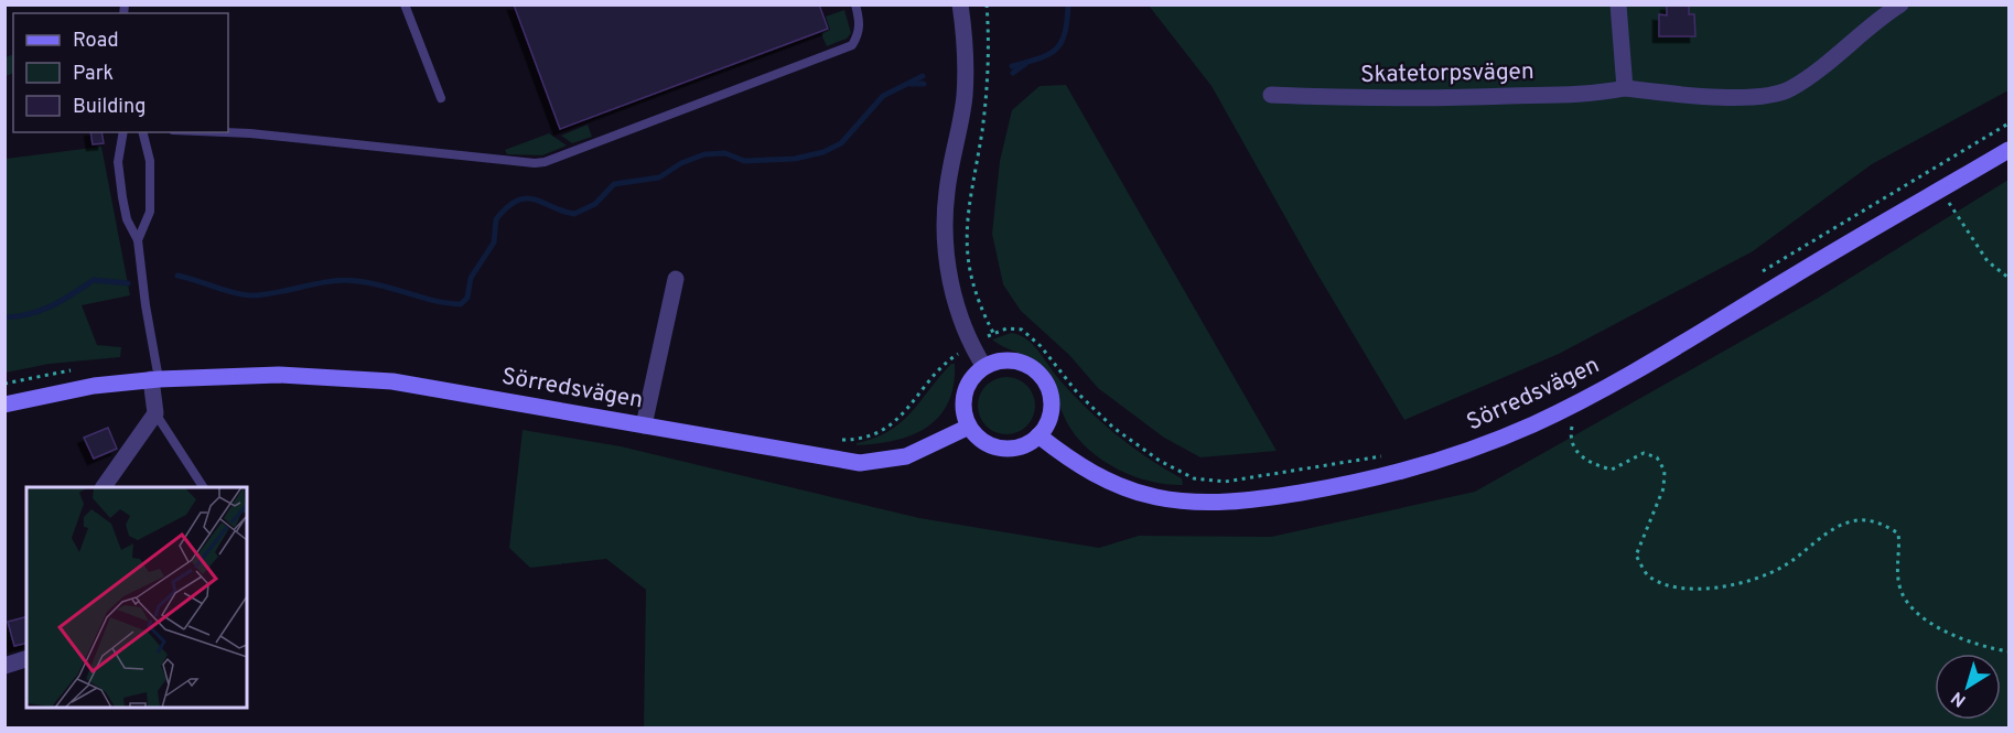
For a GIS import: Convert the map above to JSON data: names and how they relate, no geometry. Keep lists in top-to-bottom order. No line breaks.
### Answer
{"streets":{"street":["Skatetorpsvägen","Sörredsvägen"]},"legend":["Road","Park","Building"],"north":"bottom left"}
